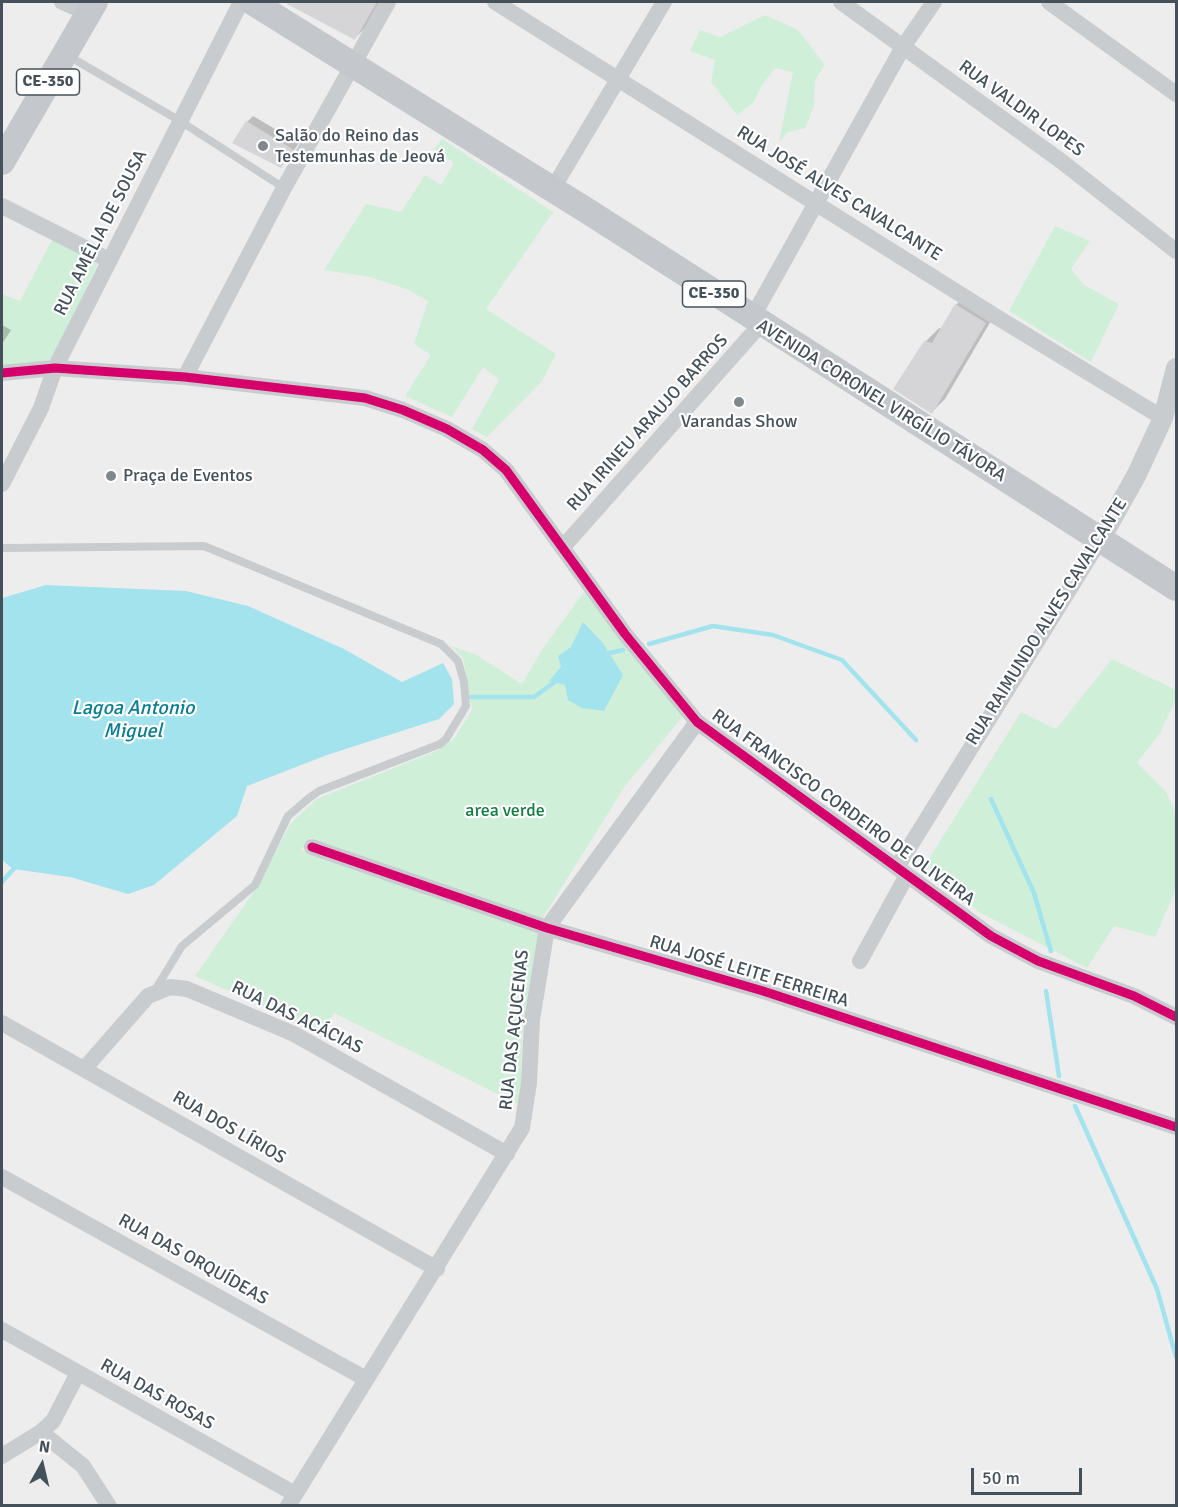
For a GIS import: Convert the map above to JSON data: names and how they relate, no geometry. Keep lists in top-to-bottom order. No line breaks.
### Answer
{"streets":{"main road":["CE-350","AVENIDA CORONEL VIRGÍLIO TÁVORA"],"street":["RUA VALDIR LOPES","RUA JOSÉ ALVES CAVALCANTE","RUA AMÉLIA DE SOUSA","RUA IRINEU ARAUJO BARROS","RUA RAIMUNDO ALVES CAVALCANTE","RUA FRANCISCO CORDEIRO DE OLIVEIRA","RUA JOSÉ LEITE FERREIRA","RUA DAS ACÁCIAS","RUA DAS AÇUCENAS","RUA DOS LÍRIOS","RUA DAS ORQUÍDEAS","RUA DAS ROSAS"]},"crossings":[["RUA VALDIR LOPES","RUA IRINEU ARAUJO BARROS"],["RUA JOSÉ ALVES CAVALCANTE","RUA IRINEU ARAUJO BARROS"],["RUA JOSÉ ALVES CAVALCANTE","RUA RAIMUNDO ALVES CAVALCANTE"],["RUA AMÉLIA DE SOUSA","RUA FRANCISCO CORDEIRO DE OLIVEIRA"],["AVENIDA CORONEL VIRGÍLIO TÁVORA","RUA IRINEU ARAUJO BARROS"],["AVENIDA CORONEL VIRGÍLIO TÁVORA","RUA RAIMUNDO ALVES CAVALCANTE"],["RUA IRINEU ARAUJO BARROS","RUA FRANCISCO CORDEIRO DE OLIVEIRA"],["RUA RAIMUNDO ALVES CAVALCANTE","RUA FRANCISCO CORDEIRO DE OLIVEIRA"],["RUA FRANCISCO CORDEIRO DE OLIVEIRA","RUA DAS AÇUCENAS"],["RUA JOSÉ LEITE FERREIRA","RUA DAS AÇUCENAS"],["RUA DAS ACÁCIAS","RUA DAS AÇUCENAS"],["RUA DAS AÇUCENAS","RUA DOS LÍRIOS"],["RUA DAS AÇUCENAS","RUA DAS ORQUÍDEAS"],["RUA DAS AÇUCENAS","RUA DAS ROSAS"]],"water":["Lagoa Antonio Miguel"],"parks":["area verde"],"places":["Salão do Reino das Testemunhas de Jeová","Varandas Show","Praça de Eventos"],"scale_bar":"50 m","north":"top"}
